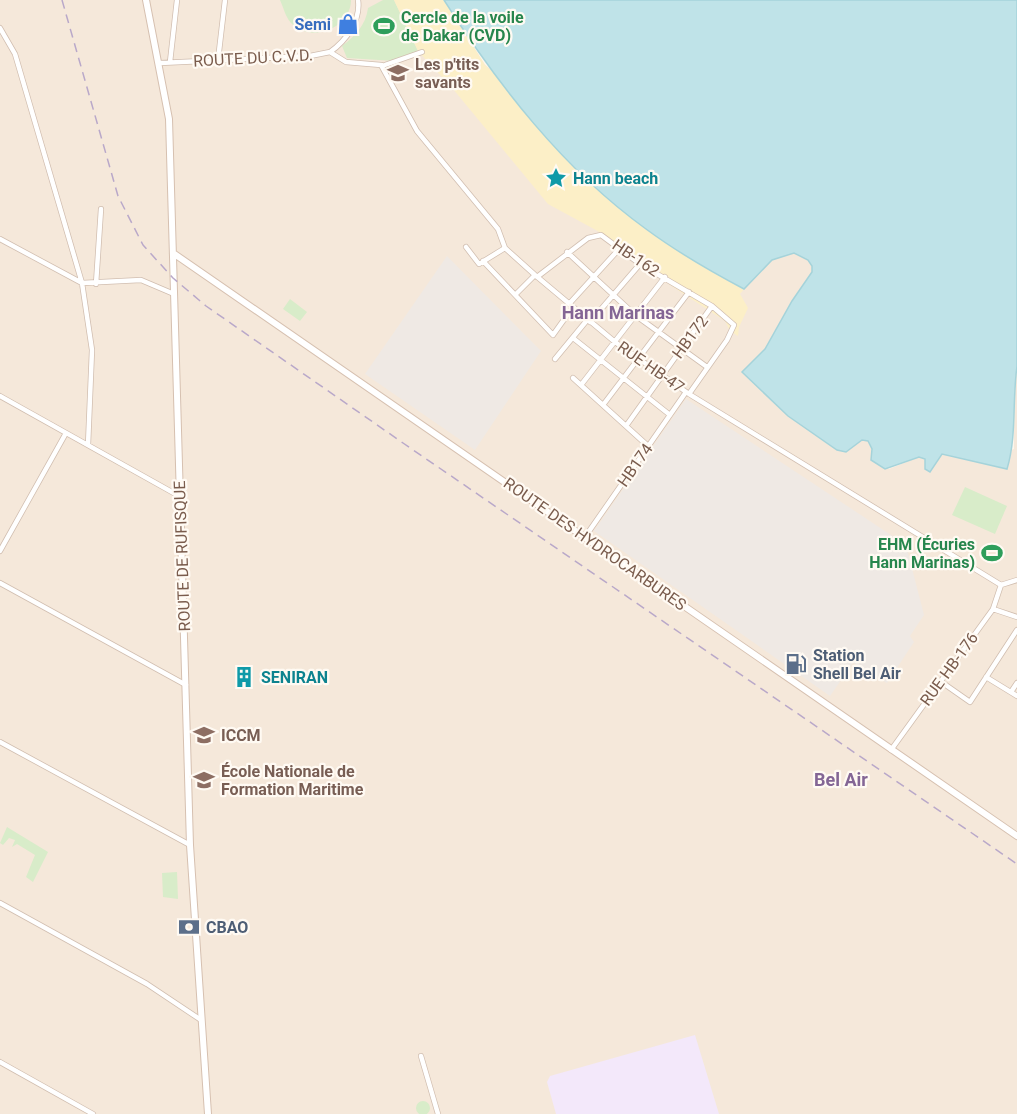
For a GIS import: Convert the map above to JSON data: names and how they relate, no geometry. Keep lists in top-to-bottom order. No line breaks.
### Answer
{"streets":{"main road":["ROUTE DES HYDROCARBURES","ROUTE DE RUFISQUE"],"street":["ROUTE DU C.V.D.","HB-162","HB172","RUE HB-47","HB174","RUE HB-176"]},"crossings":[["ROUTE DU C.V.D.","RUE HB-47"],["ROUTE DU C.V.D.","ROUTE DE RUFISQUE"],["HB-162","HB172"],["HB-162","RUE HB-47"],["HB-162","HB174"],["HB172","RUE HB-47"],["RUE HB-47","HB174"],["RUE HB-47","RUE HB-176"],["HB174","ROUTE DES HYDROCARBURES"],["ROUTE DES HYDROCARBURES","ROUTE DE RUFISQUE"],["ROUTE DES HYDROCARBURES","RUE HB-176"]],"districts":["Hann Marinas","Bel Air"],"places":{"shop":["Semi"],"sports":["Cercle de la voile de Dakar (CVD)","EHM (Écuries Hann Marinas)"],"school or university":["Les p'tits savants","ICCM","École Nationale de Formation Maritime"],"place":["Hann beach"],"fuel station":["Station Shell Bel Air"],"building":["SENIRAN"],"bank":["CBAO"]}}
